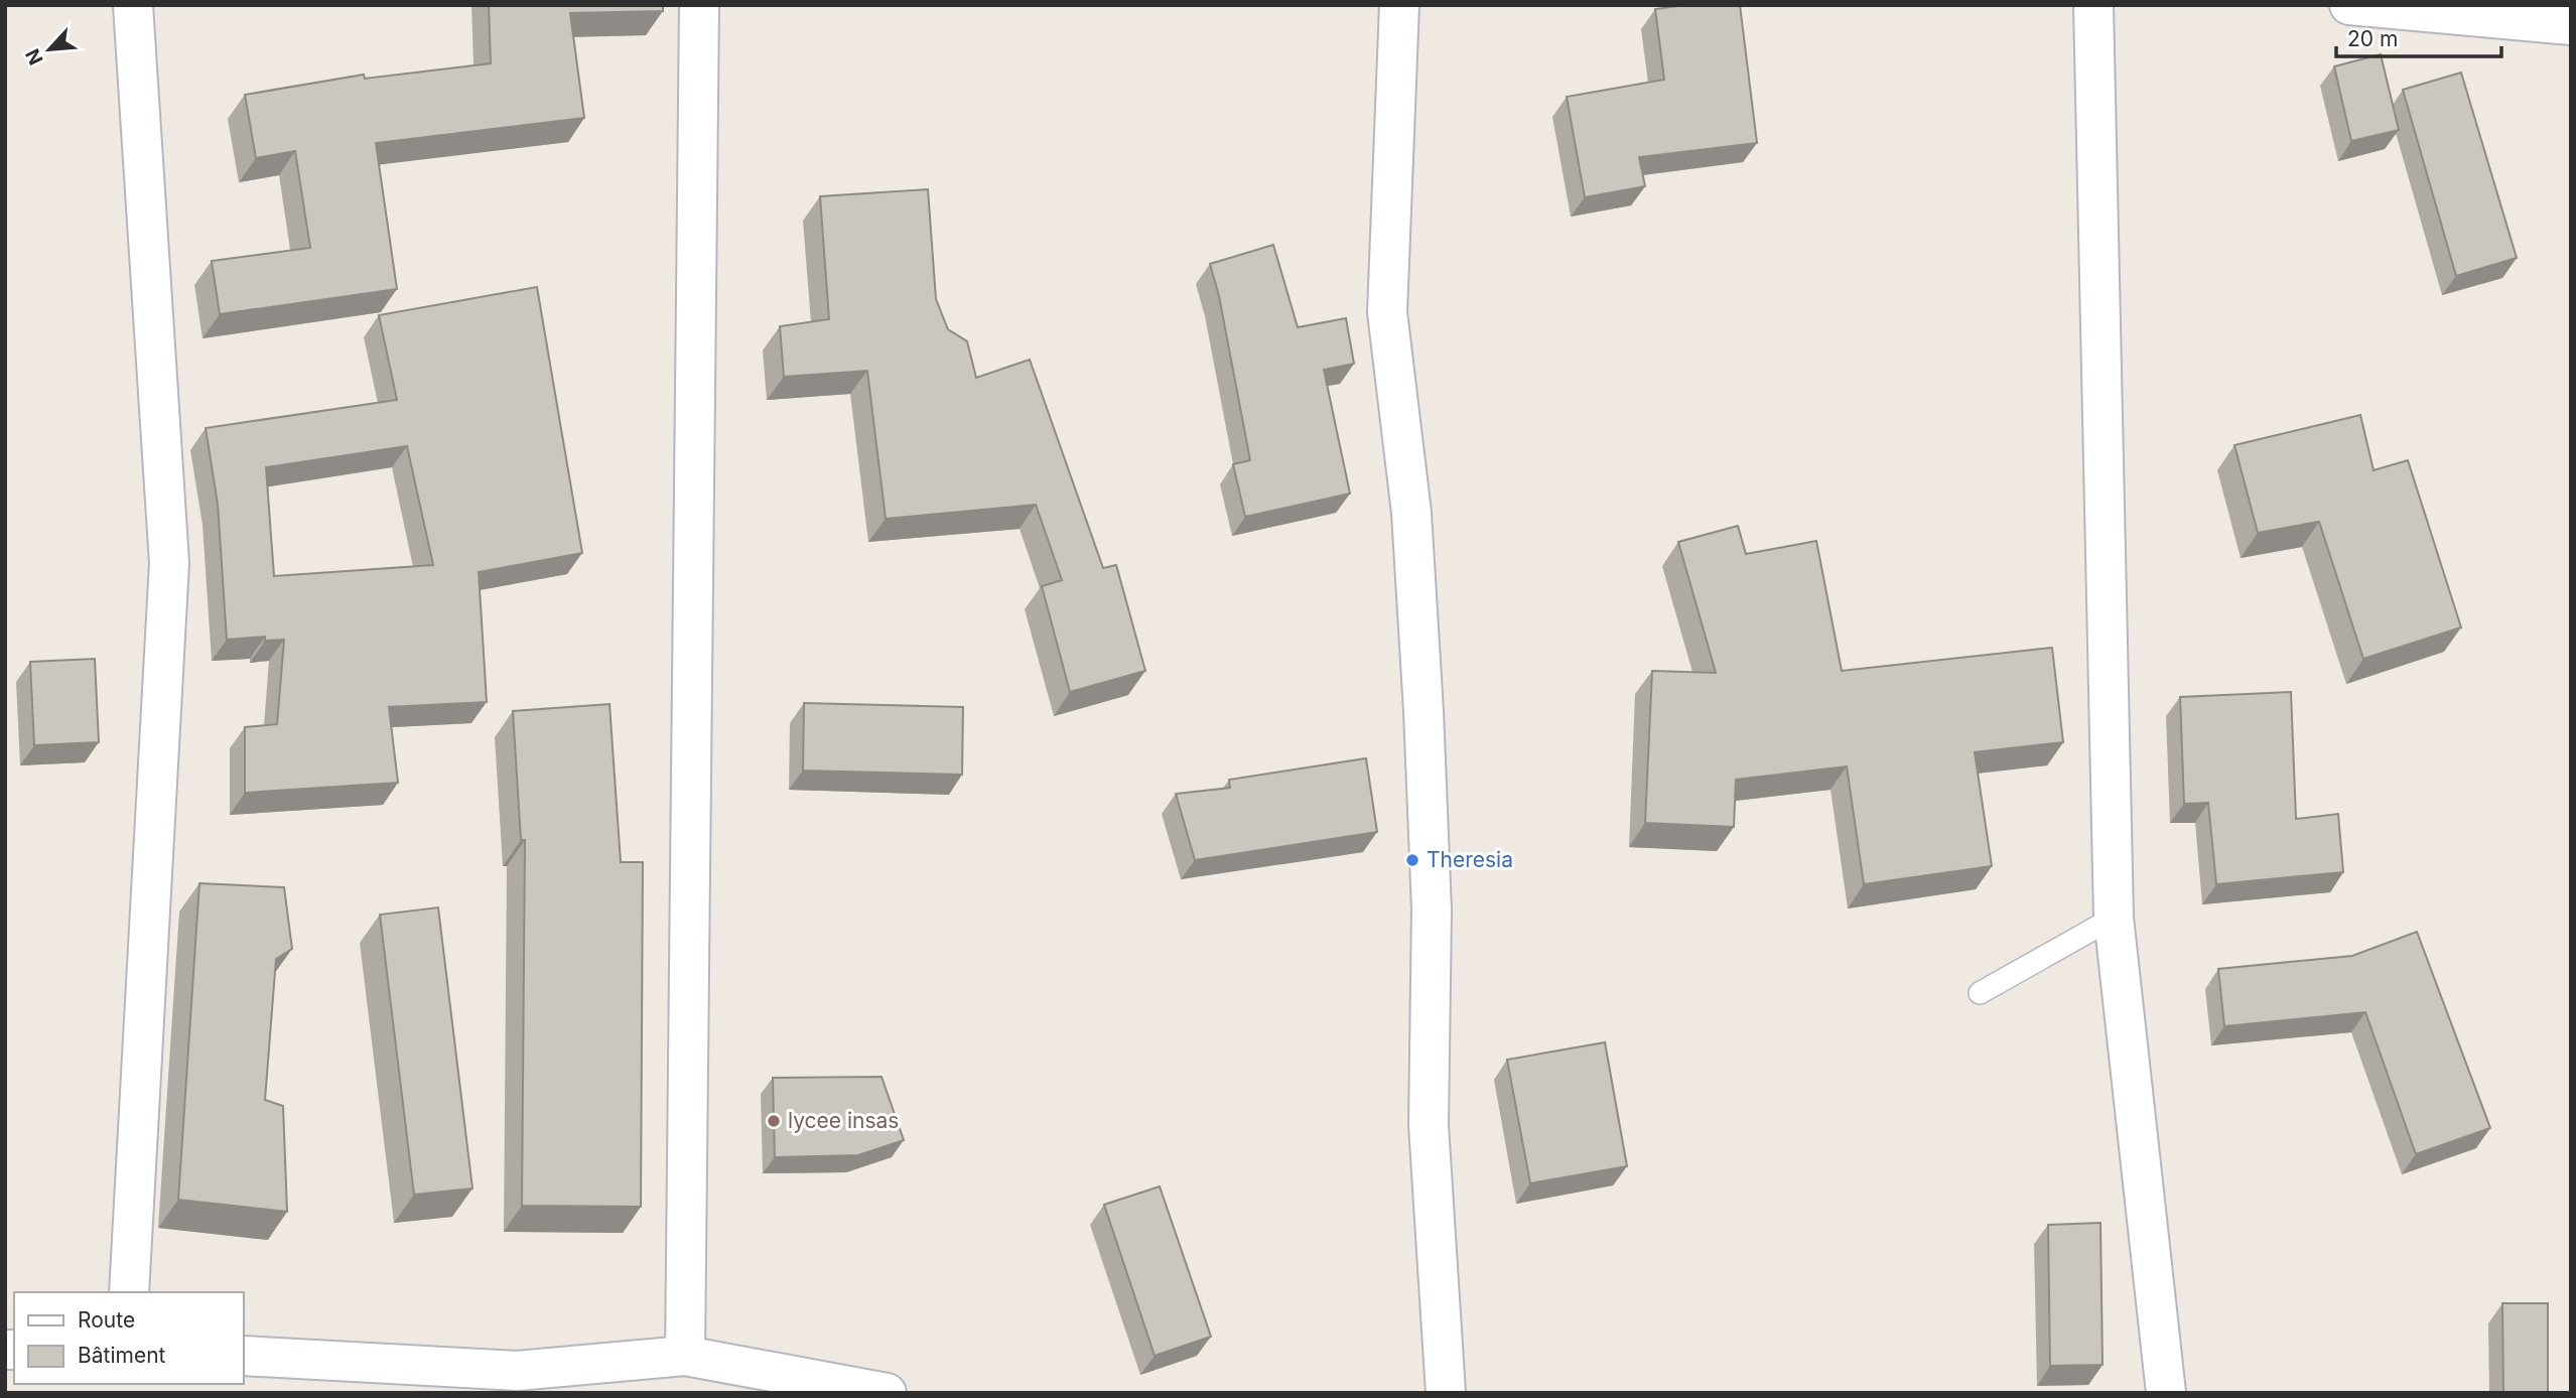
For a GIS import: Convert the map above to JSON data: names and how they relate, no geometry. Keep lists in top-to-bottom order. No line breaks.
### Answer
{"places":["Theresia","lycee insas"],"legend":["Route","Bâtiment"],"scale_bar":"20 m","north":"bottom left"}
